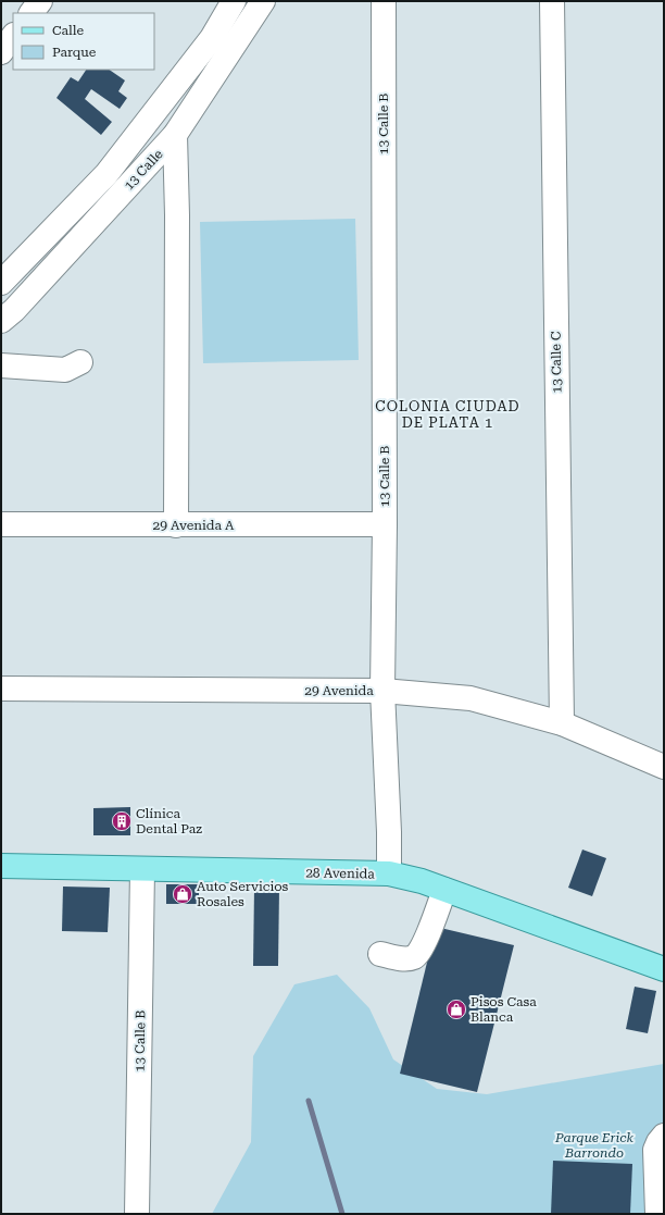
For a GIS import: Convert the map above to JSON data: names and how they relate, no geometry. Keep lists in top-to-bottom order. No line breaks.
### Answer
{"streets":{"main road":["28 Avenida"],"street":["13 Calle B","13 Calle","13 Calle C","29 Avenida A","29 Avenida"]},"crossings":[["13 Calle B","29 Avenida A"],["13 Calle B","29 Avenida"],["13 Calle B","28 Avenida"],["13 Calle C","29 Avenida"]],"districts":["COLONIA CIUDAD DE PLATA 1"],"parks":["Parque Erick Barrondo"],"places":{"building":["Clínica Dental Paz"],"shop":["Auto Servicios Rosales","Pisos Casa Blanca"]},"legend":["Calle","Parque"]}
